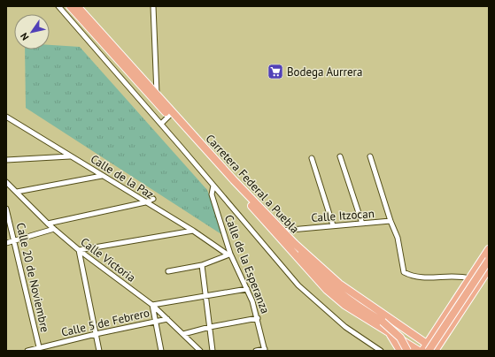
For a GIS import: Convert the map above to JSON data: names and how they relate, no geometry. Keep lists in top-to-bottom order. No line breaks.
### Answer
{"streets":{"main road":["Carretera Federal a Puebla"],"street":["Calle de la Paz","Calle Itzocan","Calle Victoria","Calle de la Esperanza","Calle 20 de Noviembre","Calle 5 de Febrero"]},"crossings":[["Calle de la Paz","Calle de la Esperanza"],["Carretera Federal a Puebla","Calle Itzocan"],["Calle Victoria","Calle 5 de Febrero"],["Calle 20 de Noviembre","Calle 5 de Febrero"]],"places":{"supermarket":["Bodega Aurrera"]},"north":"bottom left"}
